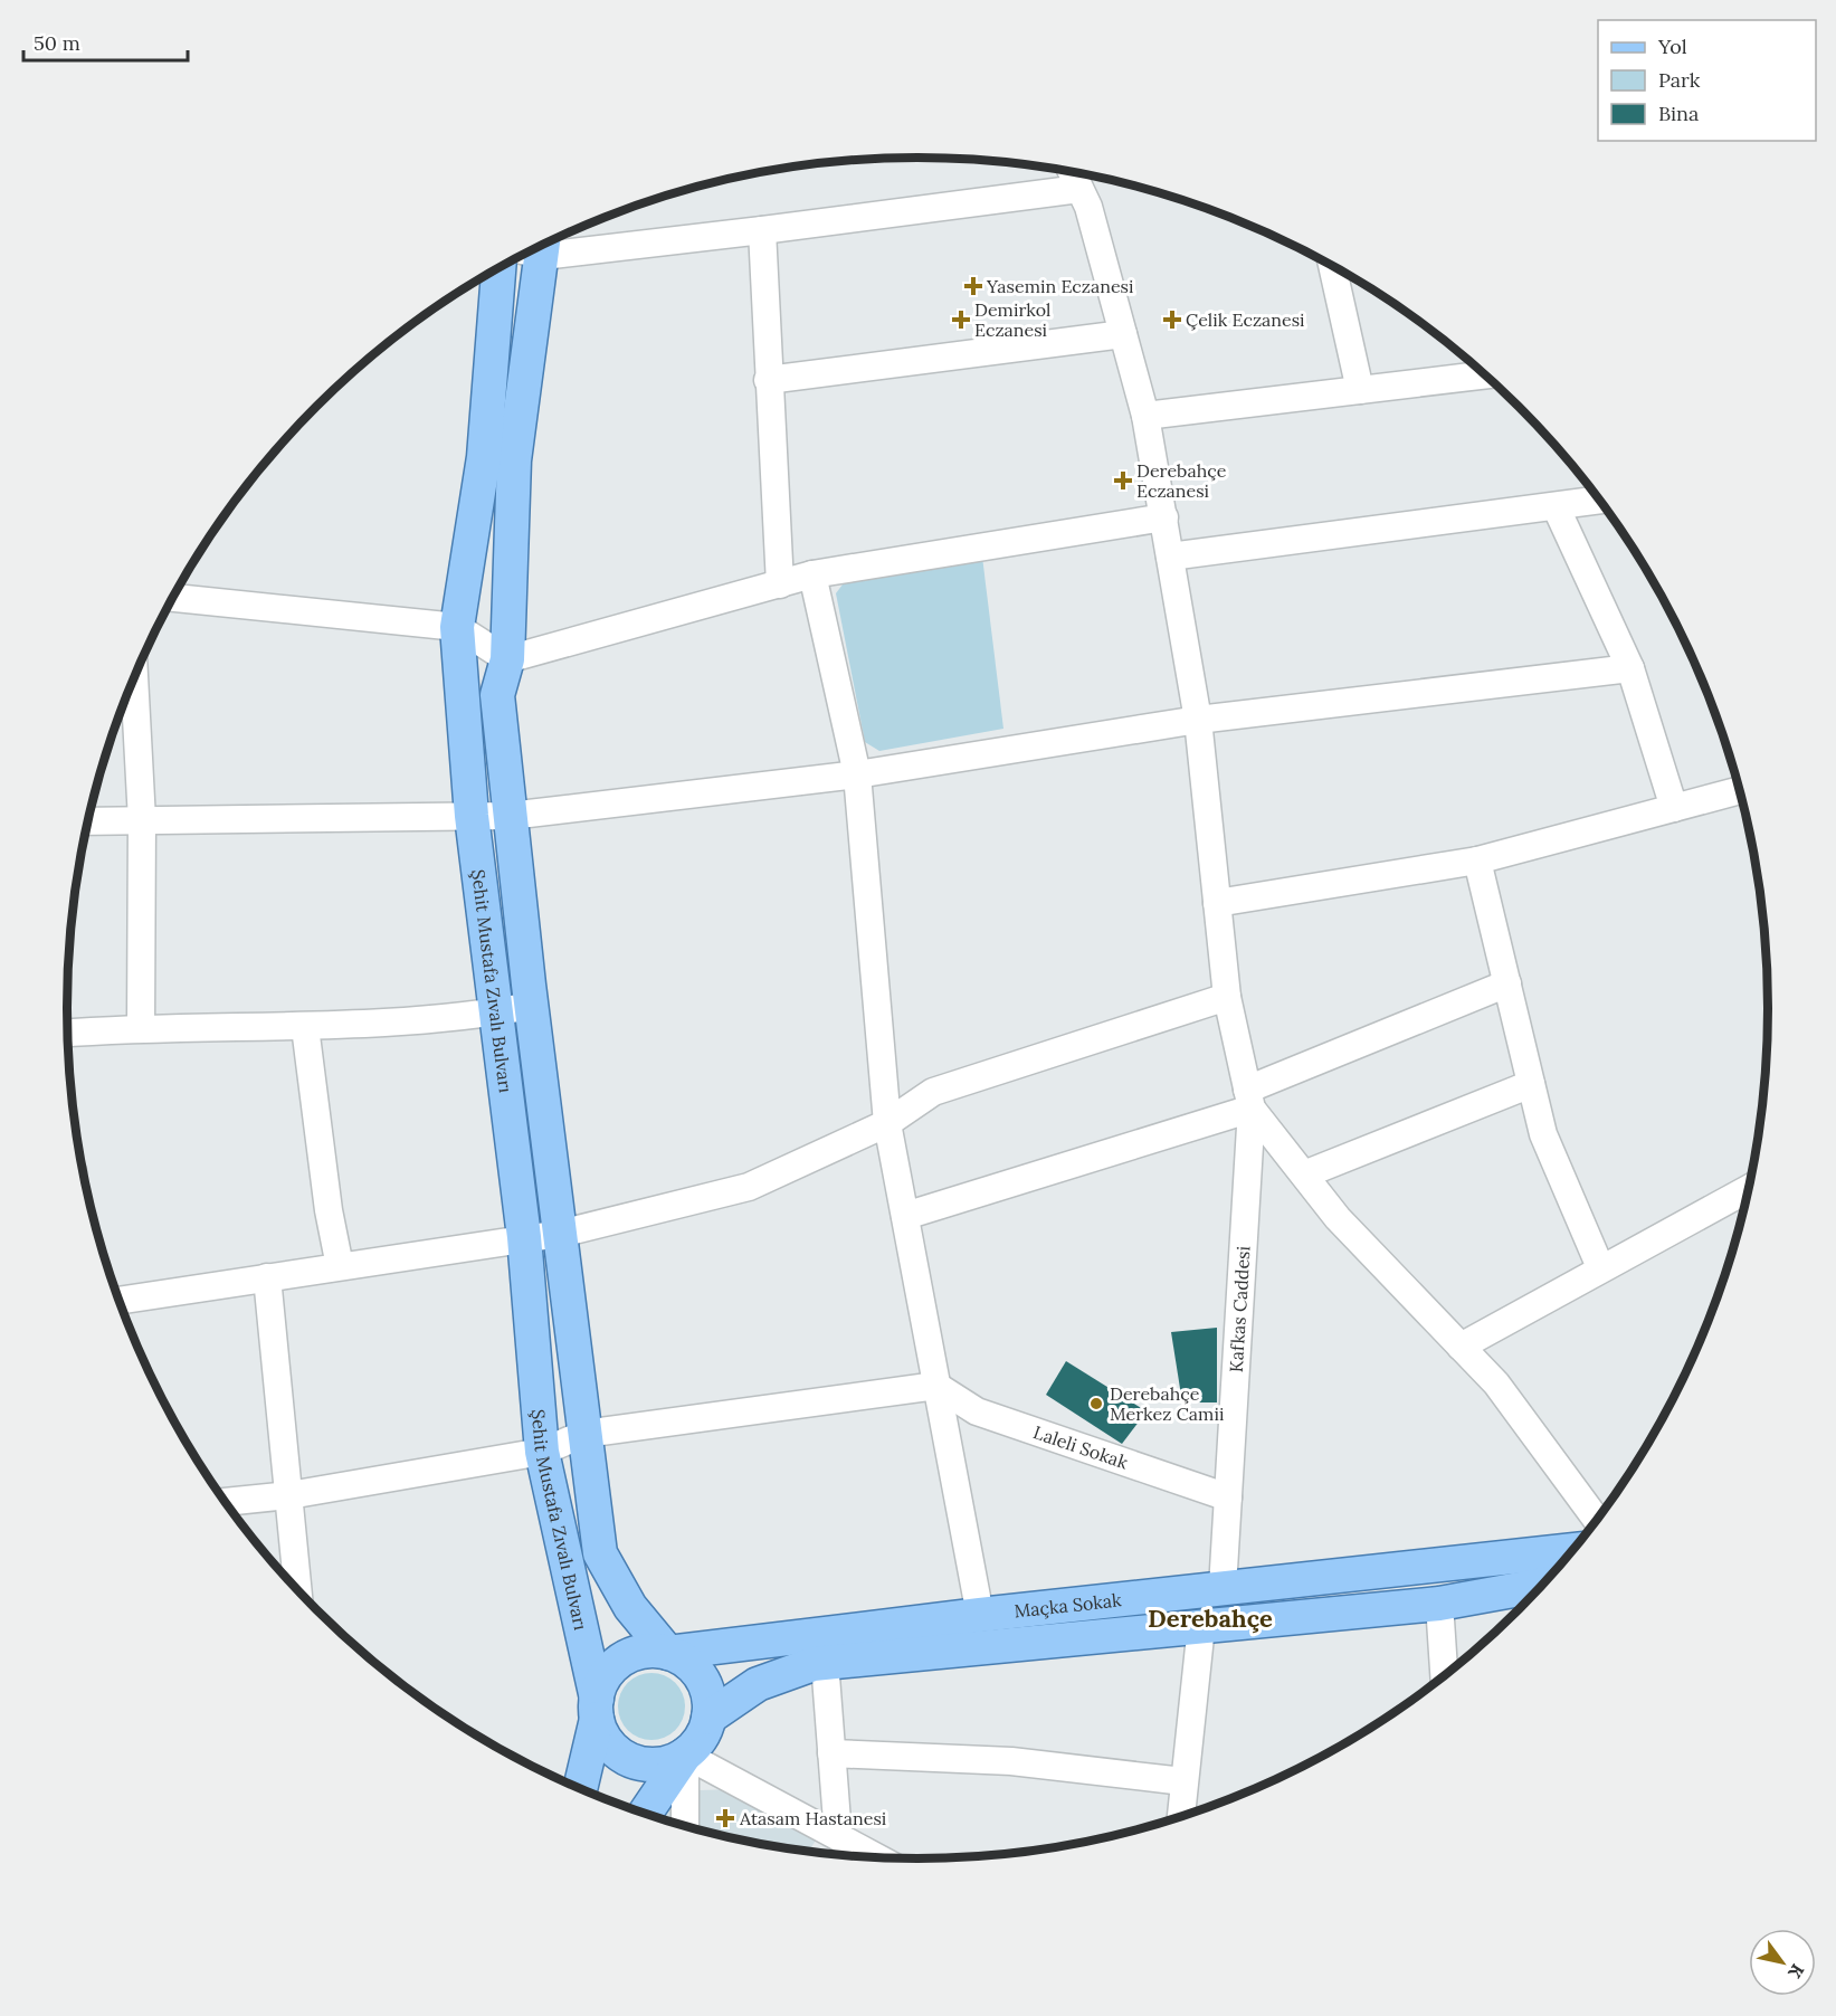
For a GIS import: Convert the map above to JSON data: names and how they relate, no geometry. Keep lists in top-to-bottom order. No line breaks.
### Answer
{"streets":{"main road":["Şehit Mustafa Zıvalı Bulvarı","Maçka Sokak"],"street":["Kafkas Caddesi","Laleli Sokak"]},"crossings":[["Şehit Mustafa Zıvalı Bulvarı","Maçka Sokak"],["Kafkas Caddesi","Laleli Sokak"],["Kafkas Caddesi","Maçka Sokak"]],"districts":["Derebahçe"],"places":{"health":["Yasemin Eczanesi","Demirkol Eczanesi","Çelik Eczanesi","Derebahçe Eczanesi","Atasam Hastanesi"],"other":["Derebahçe Merkez Camii"]},"legend":["Yol","Park","Bina"],"scale_bar":"50 m","north":"bottom right"}
